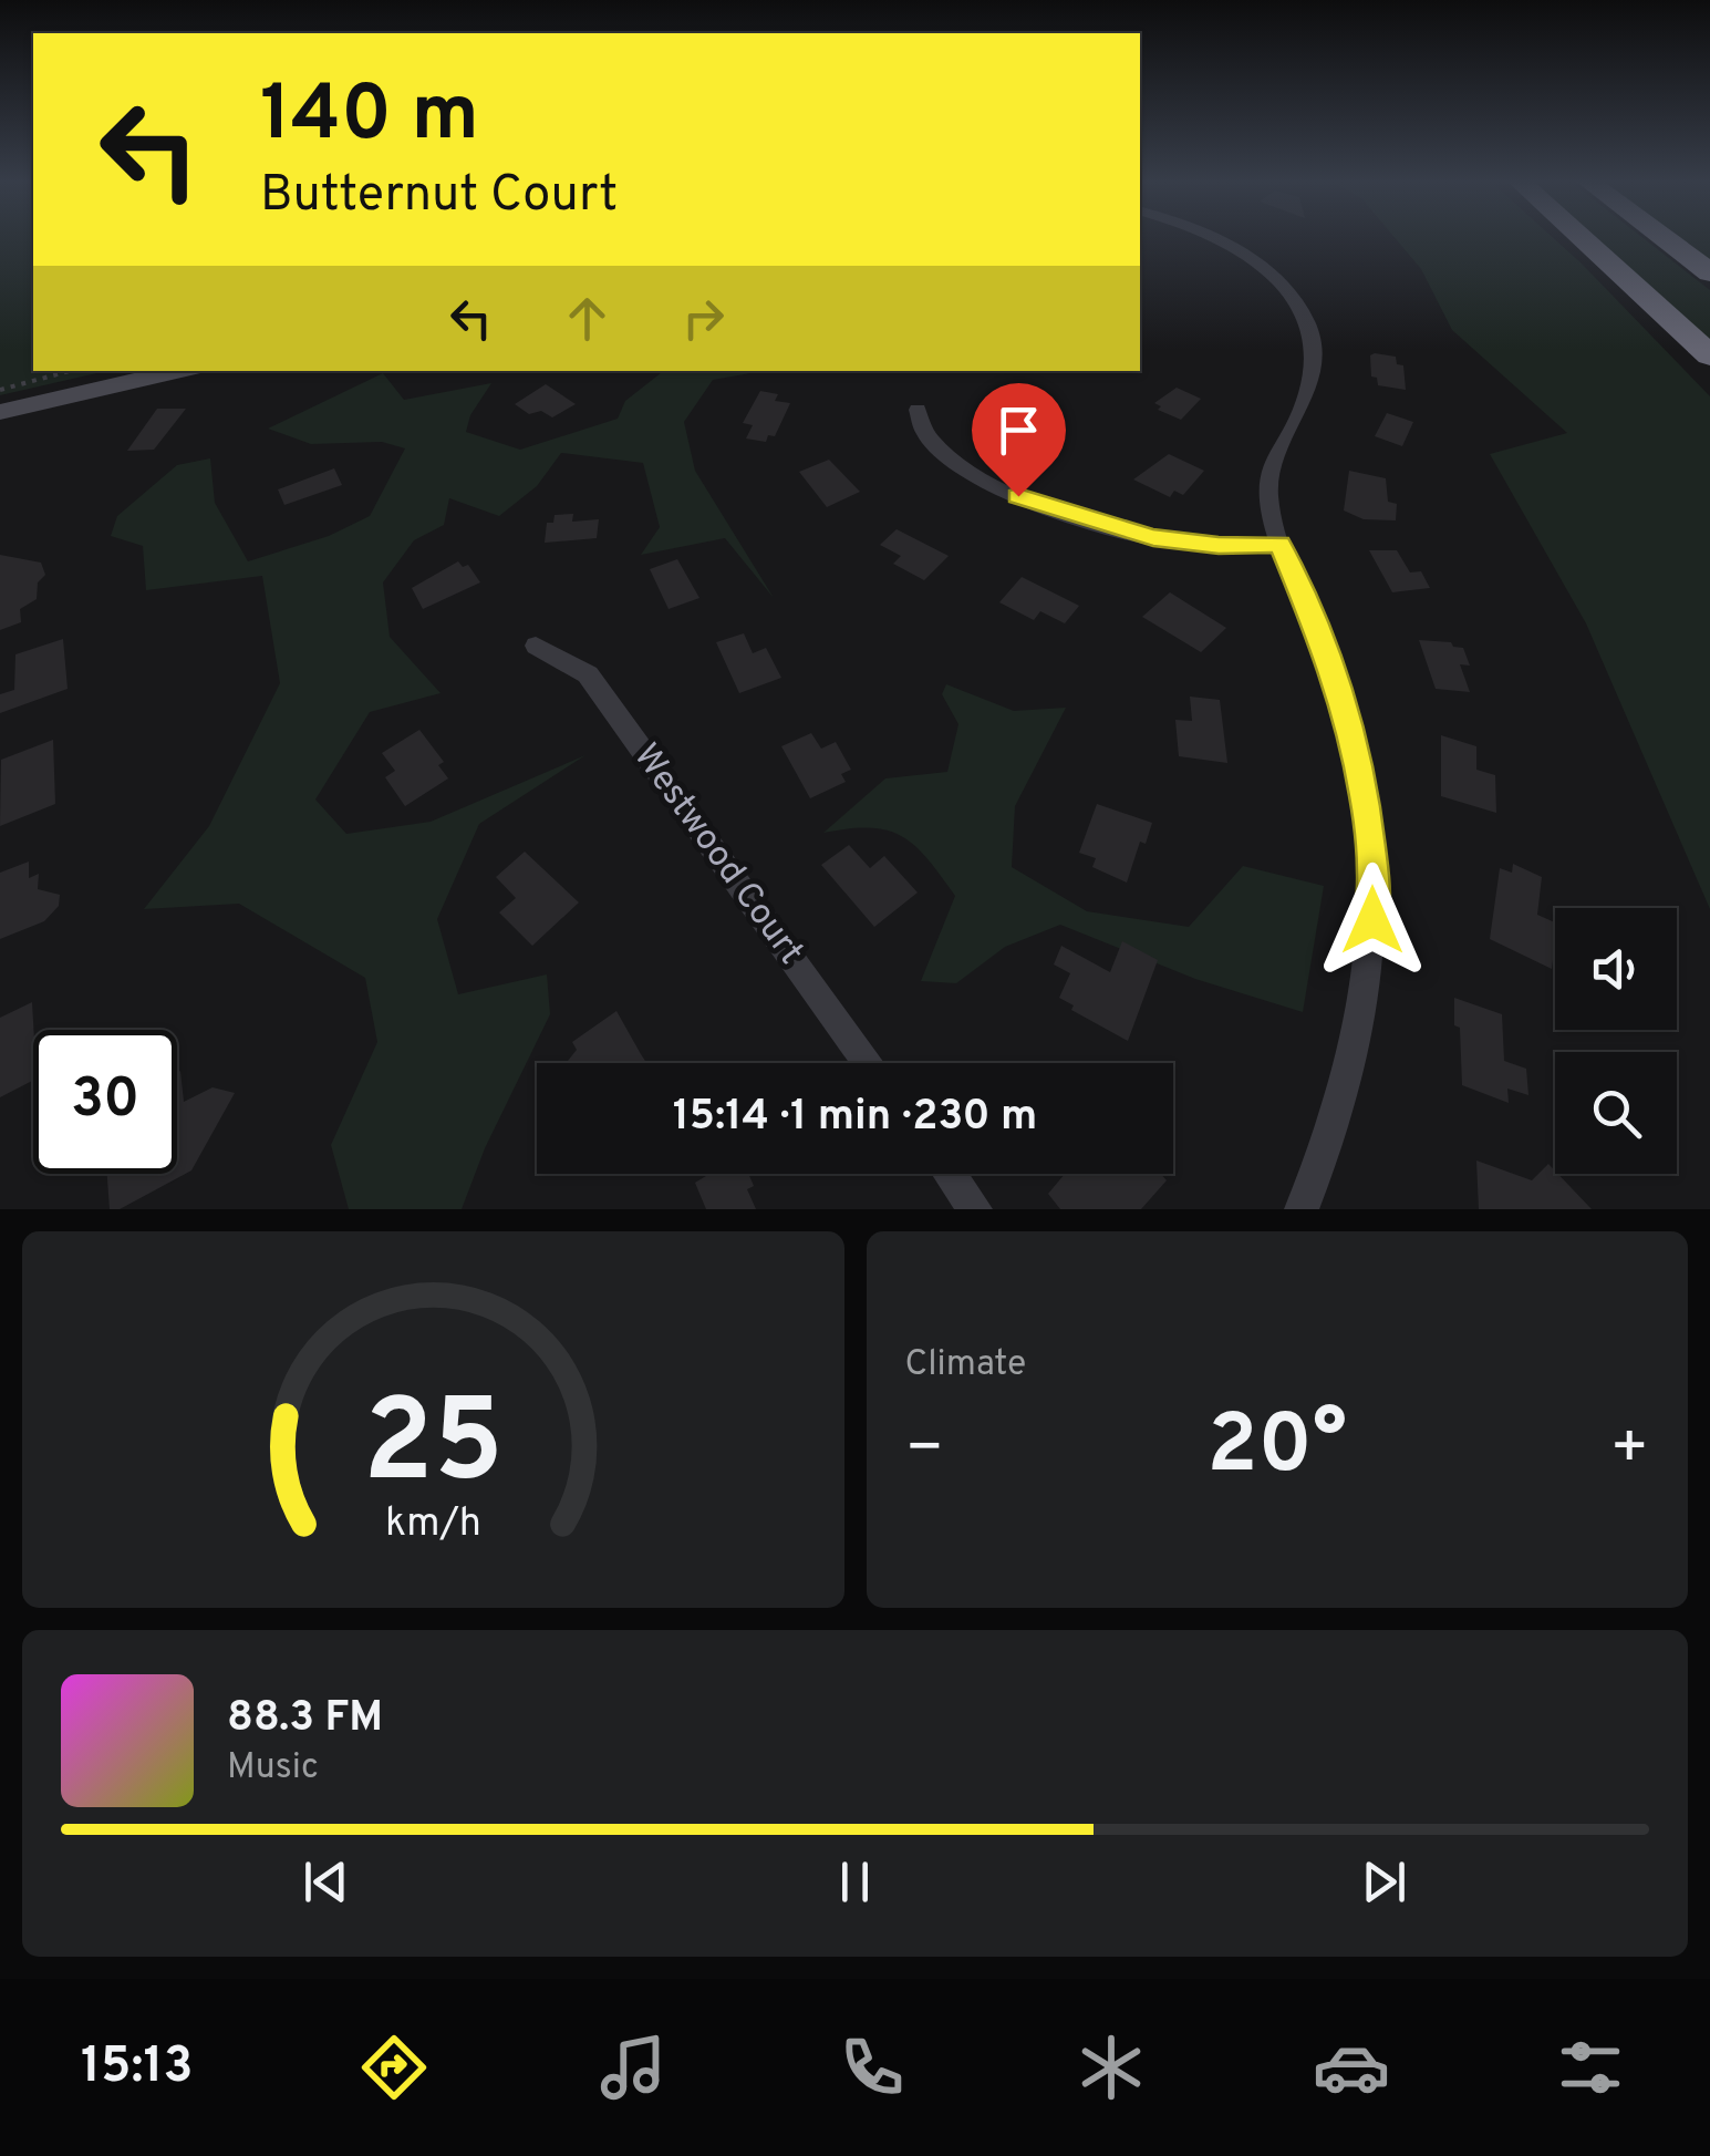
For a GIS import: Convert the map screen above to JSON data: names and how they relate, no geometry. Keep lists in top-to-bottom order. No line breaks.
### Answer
{"streets":{"street":["Westwood Court"]},"page":{"turn":["140 m","Butternut Court"],"limit":"30","trip":"15:14 · 1 min · 230 m","tile":"Climate","heat":["−","20°","+"],"song":["88.3 FM","Music"],"tabs":"15:13","gauge":["25","km/h"]}}
